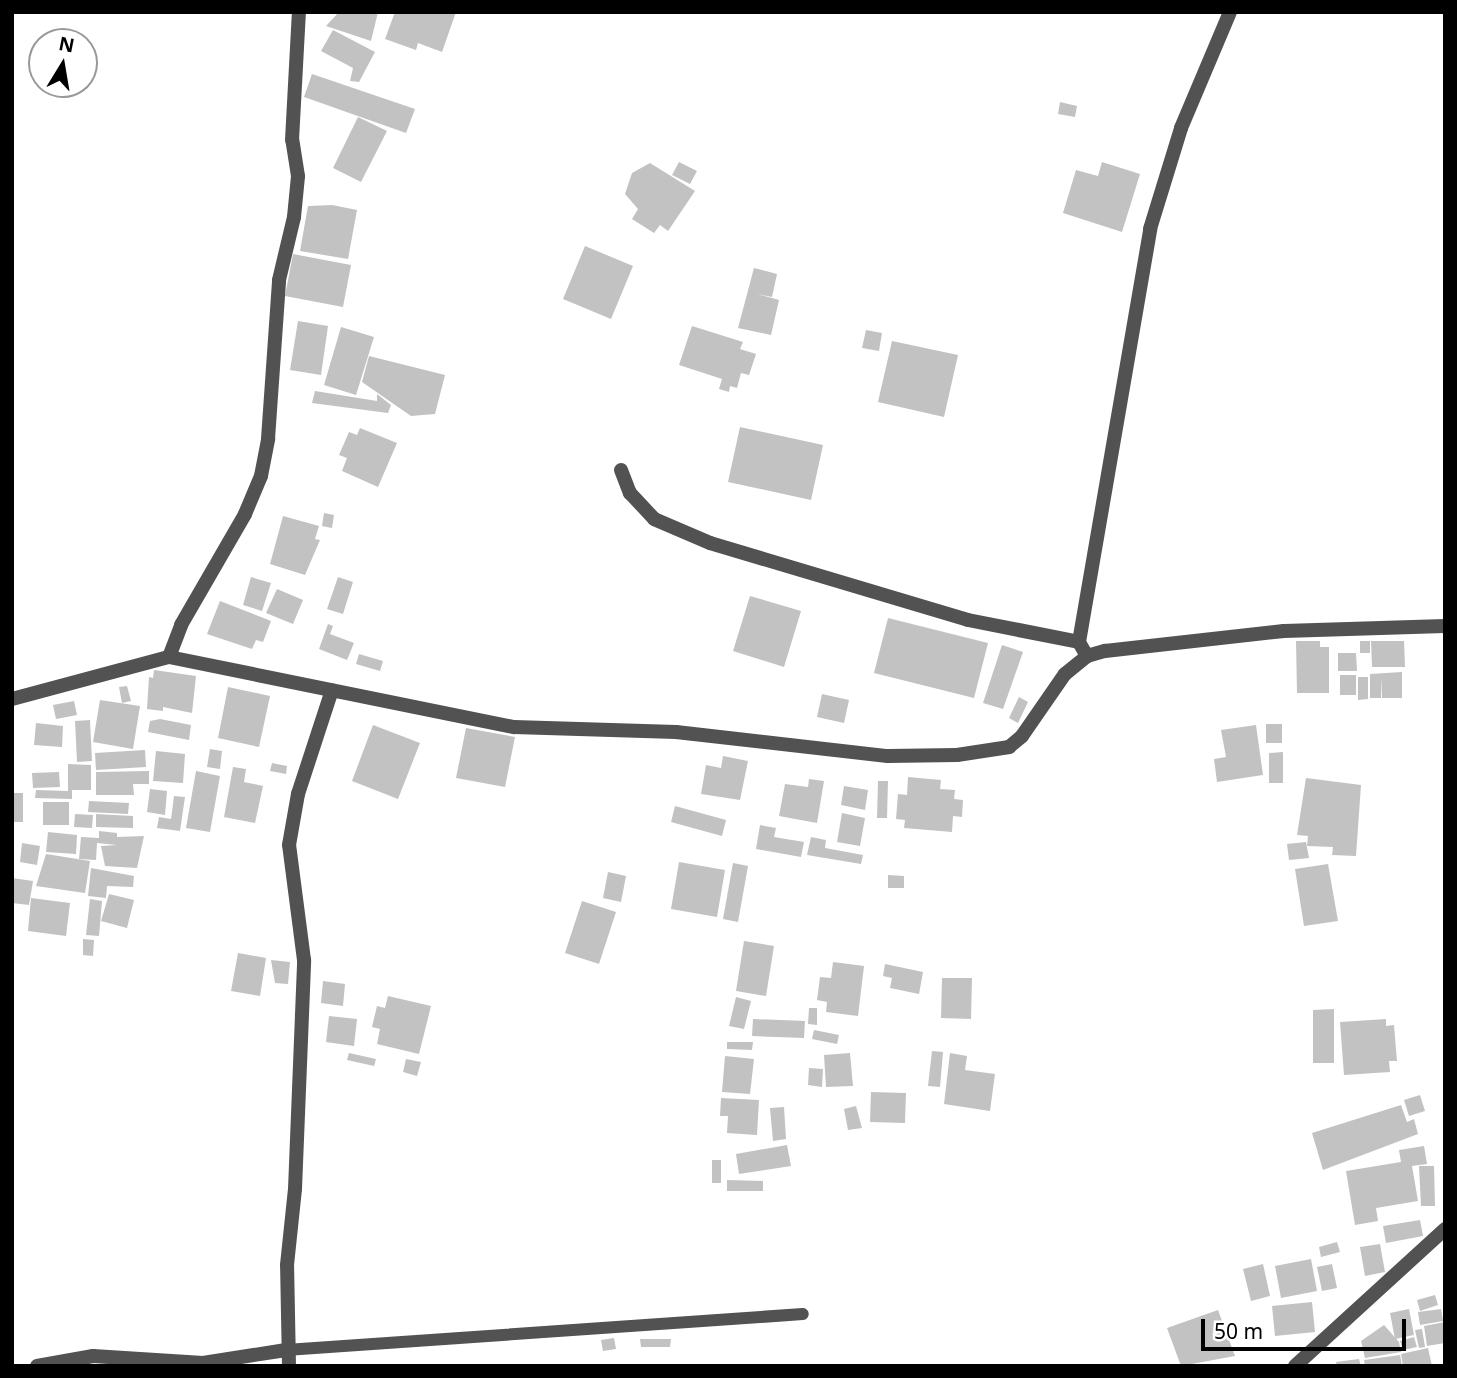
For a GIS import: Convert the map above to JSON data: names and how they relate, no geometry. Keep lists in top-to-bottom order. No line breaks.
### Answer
{"scale_bar":"50 m","north":"top"}
